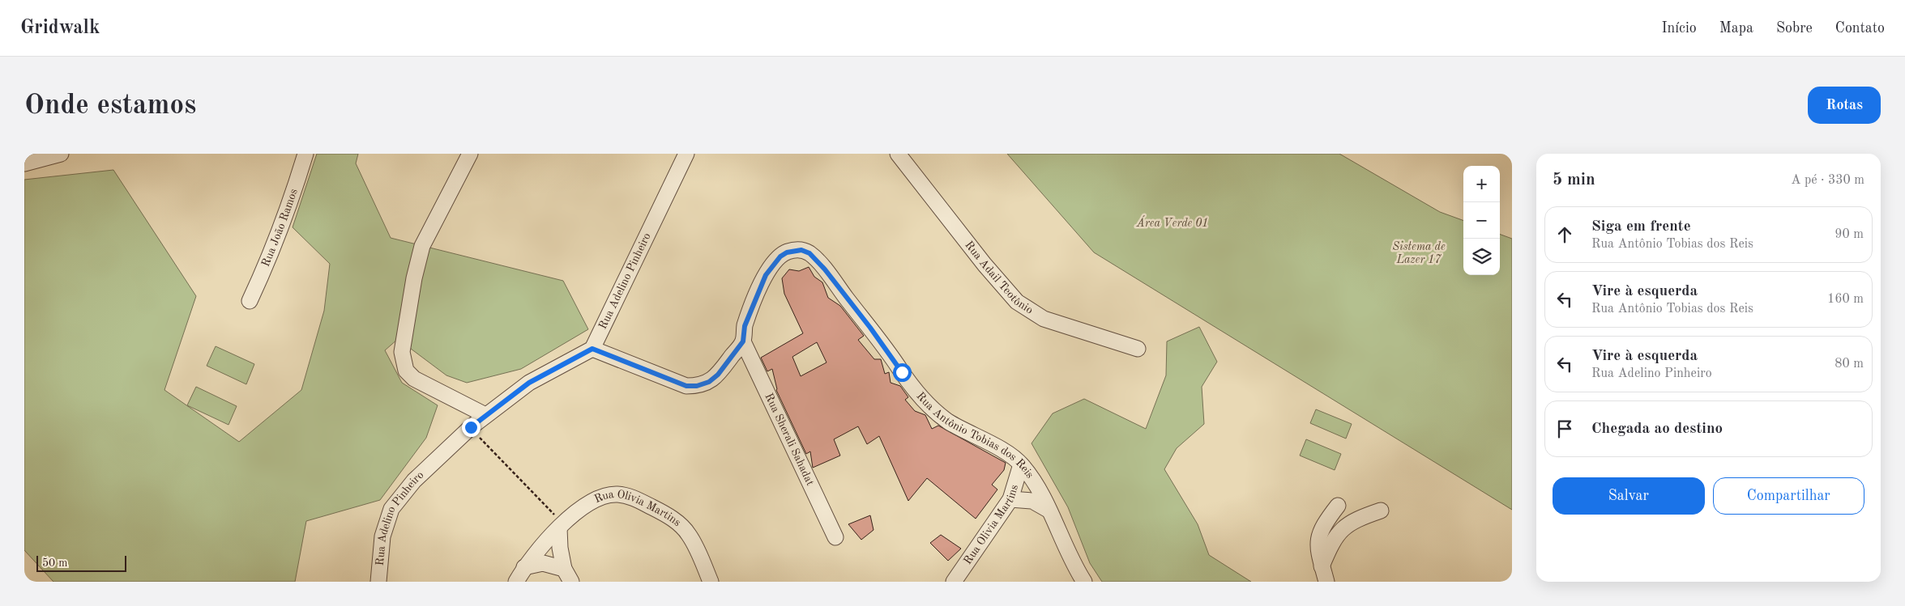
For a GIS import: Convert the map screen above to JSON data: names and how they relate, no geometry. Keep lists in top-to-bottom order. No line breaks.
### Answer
{"streets":{"street":["Rua João Ramos","Rua Adail Teotônio","Rua Adelino Pinheiro","Rua Antônio Tobias dos Reis","Rua Sherali Sahadat","Rua Olivia Martins"]},"crossings":[["Rua Adelino Pinheiro","Rua Antônio Tobias dos Reis"],["Rua Antônio Tobias dos Reis","Rua Sherali Sahadat"],["Rua Antônio Tobias dos Reis","Rua Olivia Martins"]],"parks":["Área Verde 01","Sistema de Lazer 17"],"scale_bar":"50 m","page":{"header":"Gridwalk","nav":["Início","Mapa","Sobre","Contato"],"buttons":["Rotas",["Salvar","Compartilhar"]],"title":"Onde estamos","heading":["5 min","A pé · 330 m"],"map_buttons":["+","−"],"list":[["Siga em frente","Rua Antônio Tobias dos Reis","90 m"],["Vire à esquerda","Rua Antônio Tobias dos Reis","160 m"],["Vire à esquerda","Rua Adelino Pinheiro","80 m"],"Chegada ao destino"],"scale":"50 m"}}
